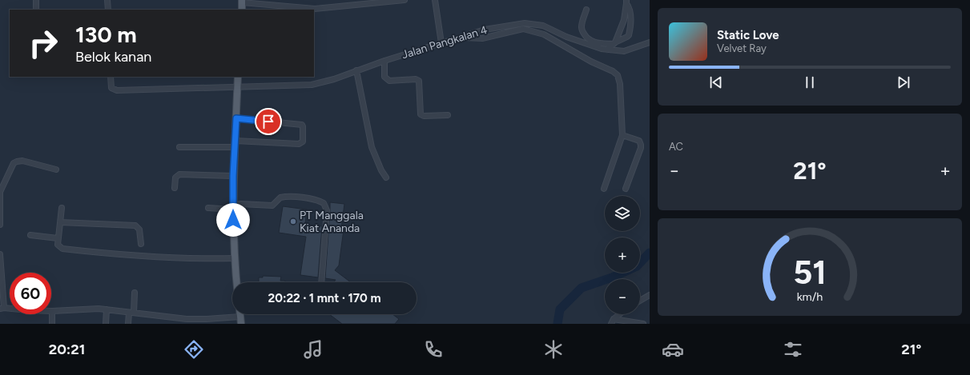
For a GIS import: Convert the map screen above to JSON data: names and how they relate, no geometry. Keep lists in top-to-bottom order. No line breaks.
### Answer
{"streets":{"street":["Jalan Pangkalan 4"]},"places":["PT Manggala Kiat Ananda"],"page":{"turn":["130 m","Belok kanan"],"song":["Static Love","Velvet Ray"],"tile":"AC","heat":["−","21°","+"],"map_buttons":["+","−"],"limit":"60","trip":"20:22 · 1 mnt · 170 m","tabs":["20:21","21°"],"gauge":["51","km/h"]}}
